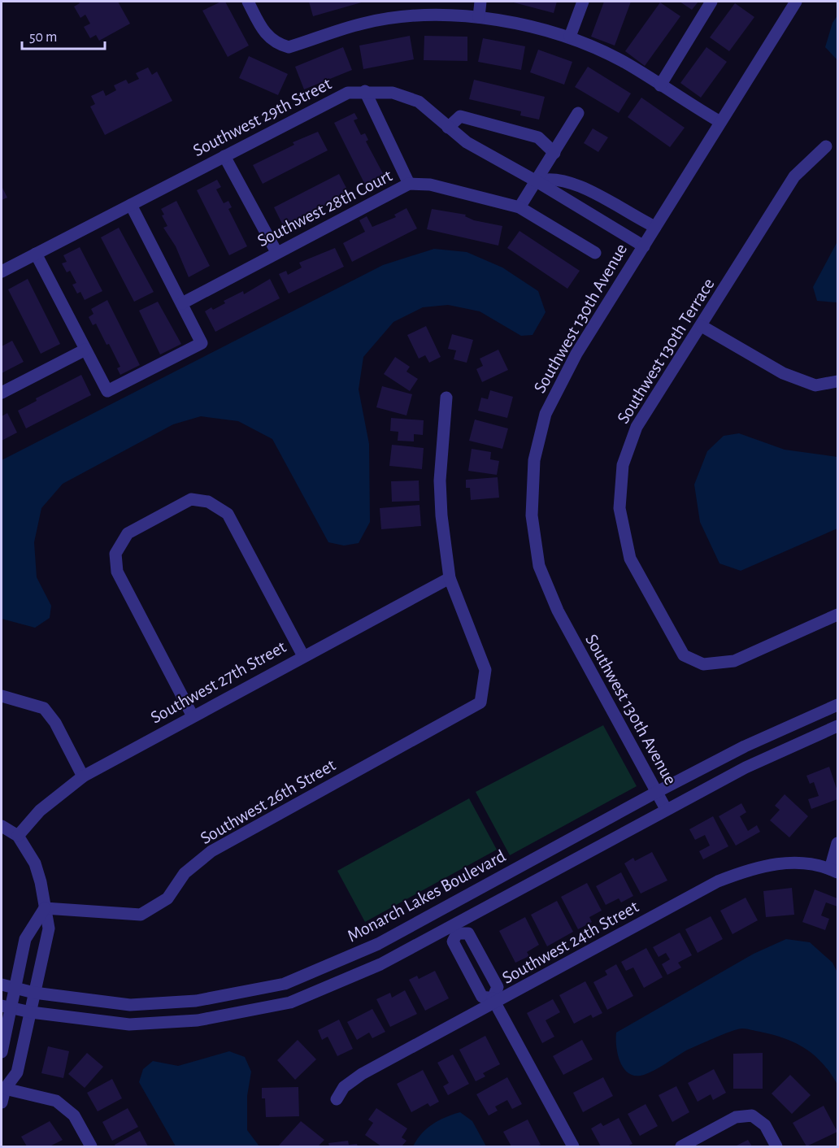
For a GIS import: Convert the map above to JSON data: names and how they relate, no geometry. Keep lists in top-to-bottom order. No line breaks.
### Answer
{"streets":{"street":["Southwest 29th Street","Southwest 28th Court","Southwest 130th Avenue","Southwest 130th Terrace","Southwest 27th Street","Southwest 26th Street","Monarch Lakes Boulevard","Southwest 24th Street"]},"crossings":[["Southwest 29th Street","Southwest 130th Avenue"],["Southwest 130th Avenue","Monarch Lakes Boulevard"],["Southwest 27th Street","Southwest 26th Street"]],"scale_bar":"50 m"}
